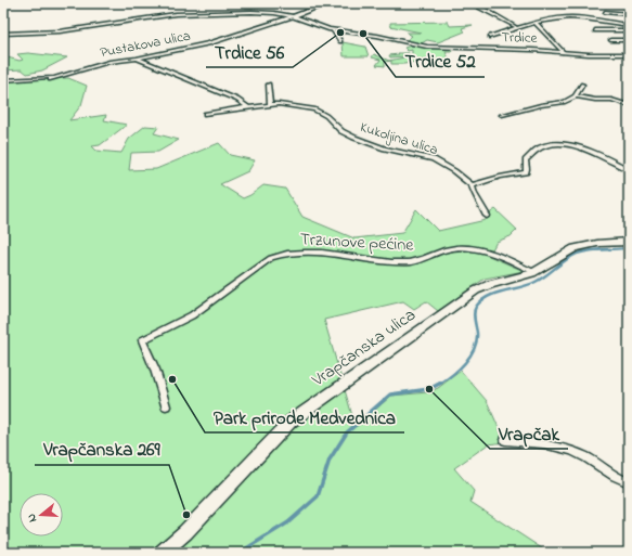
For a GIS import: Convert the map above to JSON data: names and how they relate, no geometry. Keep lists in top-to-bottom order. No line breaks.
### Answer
{"streets":{"street":["Trdice","Pustakova ulica","Kukoljina ulica","Trzunove pećine","Vrapčanska ulica"]},"crossings":[["Trdice","Pustakova ulica"],["Trzunove pećine","Vrapčanska ulica"]],"places":["Trdice 56","Trdice 52","Park prirode Medvednica","Vrapčak","Vrapčanska 269"],"north":"left"}
